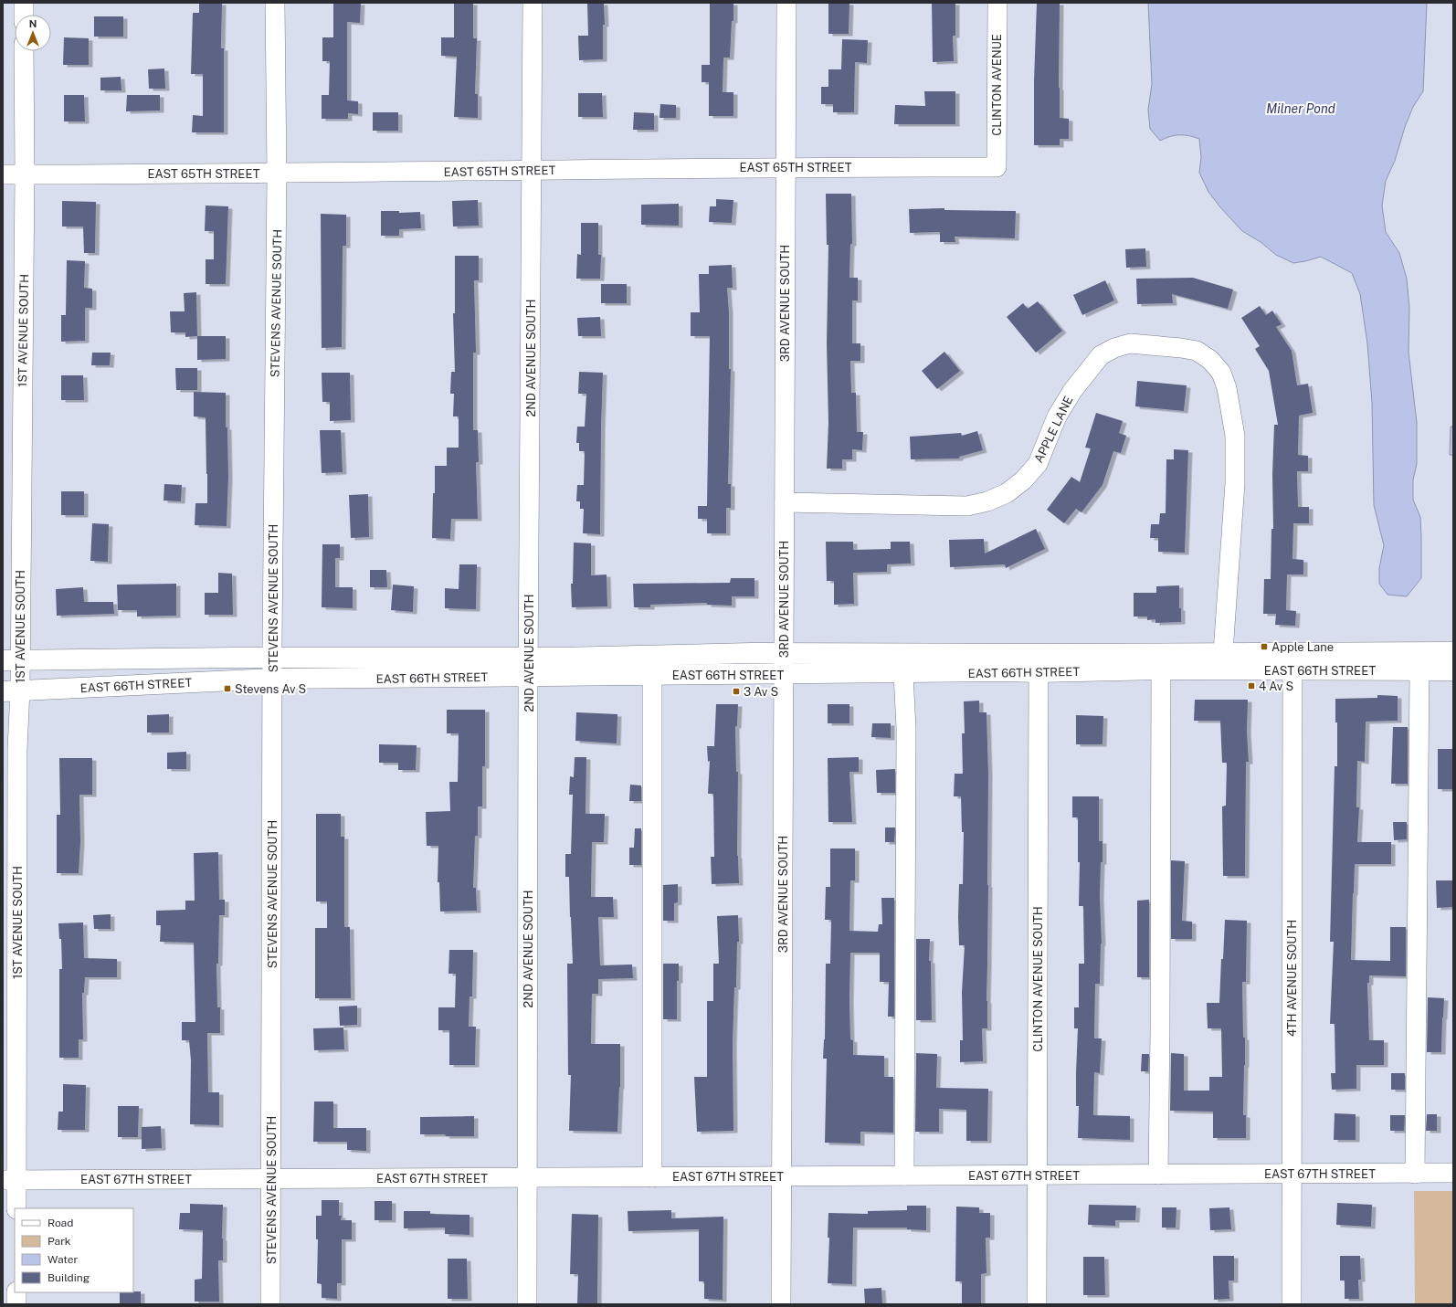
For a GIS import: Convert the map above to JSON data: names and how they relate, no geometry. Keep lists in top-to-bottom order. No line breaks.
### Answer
{"streets":{"main road":["EAST 66TH STREET"],"street":["CLINTON AVENUE","EAST 65TH STREET","STEVENS AVENUE SOUTH","3RD AVENUE SOUTH","1ST AVENUE SOUTH","2ND AVENUE SOUTH","APPLE LANE","4TH AVENUE SOUTH","CLINTON AVENUE SOUTH","EAST 67TH STREET"]},"crossings":[["CLINTON AVENUE","EAST 65TH STREET"],["EAST 65TH STREET","STEVENS AVENUE SOUTH"],["EAST 65TH STREET","3RD AVENUE SOUTH"],["EAST 65TH STREET","1ST AVENUE SOUTH"],["EAST 65TH STREET","2ND AVENUE SOUTH"],["STEVENS AVENUE SOUTH","EAST 66TH STREET"],["STEVENS AVENUE SOUTH","EAST 67TH STREET"],["3RD AVENUE SOUTH","APPLE LANE"],["3RD AVENUE SOUTH","EAST 66TH STREET"],["3RD AVENUE SOUTH","EAST 67TH STREET"],["1ST AVENUE SOUTH","EAST 66TH STREET"],["1ST AVENUE SOUTH","EAST 67TH STREET"],["2ND AVENUE SOUTH","EAST 66TH STREET"],["2ND AVENUE SOUTH","EAST 67TH STREET"],["APPLE LANE","EAST 66TH STREET"],["EAST 66TH STREET","4TH AVENUE SOUTH"],["EAST 66TH STREET","CLINTON AVENUE SOUTH"],["4TH AVENUE SOUTH","EAST 67TH STREET"],["CLINTON AVENUE SOUTH","EAST 67TH STREET"]],"water":["Milner Pond"],"places":{"transit":["Apple Lane","4 Av S","Stevens Av S","3 Av S"]},"legend":["Road","Park","Water","Building"],"north":"top"}
